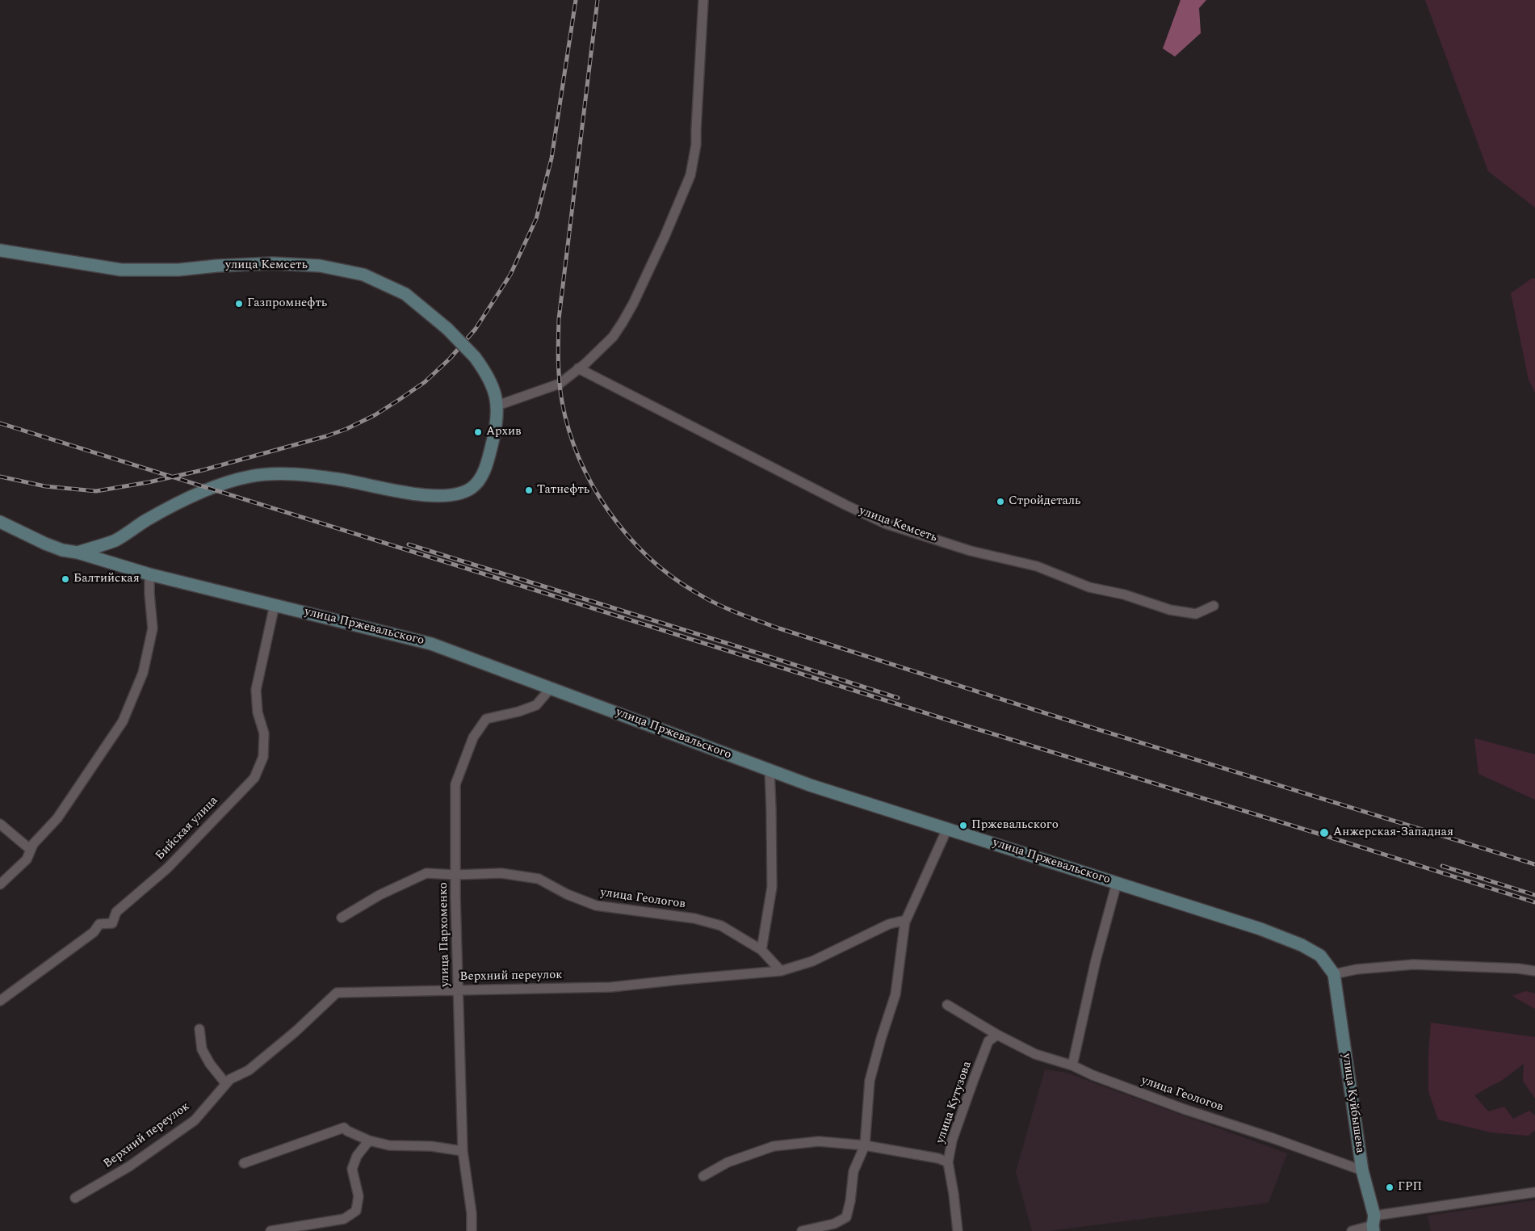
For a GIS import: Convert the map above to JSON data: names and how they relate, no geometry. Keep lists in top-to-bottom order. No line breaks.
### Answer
{"streets":{"street":["улица Кемсеть","улица Пржевальского","Бийская улица","улица Геологов","улица Пархоменко","Верхний переулок","улица Кутузова","улица Куйбышева"]},"crossings":[["улица Кемсеть","улица Пржевальского"],["улица Пржевальского","Бийская улица"],["улица Пржевальского","улица Пархоменко"],["улица Пржевальского","улица Куйбышева"],["улица Геологов","улица Пархоменко"],["улица Геологов","Верхний переулок"],["улица Геологов","улица Кутузова"],["улица Геологов","улица Куйбышева"],["улица Пархоменко","Верхний переулок"]],"places":["Газпромнефть","Архив","Татнефть","Стройдеталь","Балтийская","Пржевальского","Анжерская-Западная","ГРП"]}
